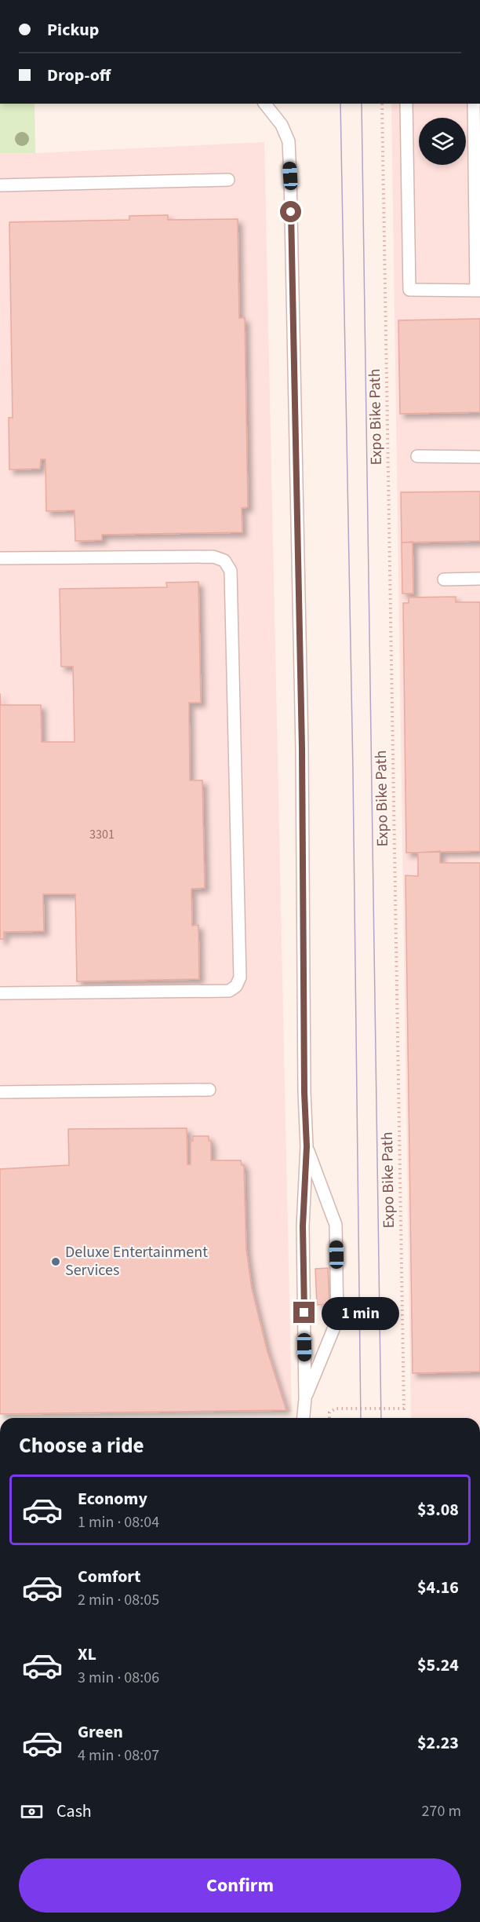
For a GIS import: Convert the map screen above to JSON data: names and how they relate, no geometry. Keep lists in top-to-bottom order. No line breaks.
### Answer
{"streets":{"path":["Expo Bike Path"]},"places":["Deluxe Entertainment Services"],"house_numbers":["3301"],"page":{"banner":["Pickup","Drop-off"],"bubble":"1 min","heading":"Choose a ride","list":[{"name":"Economy","note":"1 min · 08:04","value":"$3.08"},{"name":"Comfort","note":"2 min · 08:05","value":"$4.16"},{"name":"XL","note":"3 min · 08:06","value":"$5.24"},{"name":"Green","note":"4 min · 08:07","value":"$2.23"}],"pay":["Cash","270 m"],"buttons":"Confirm"}}
